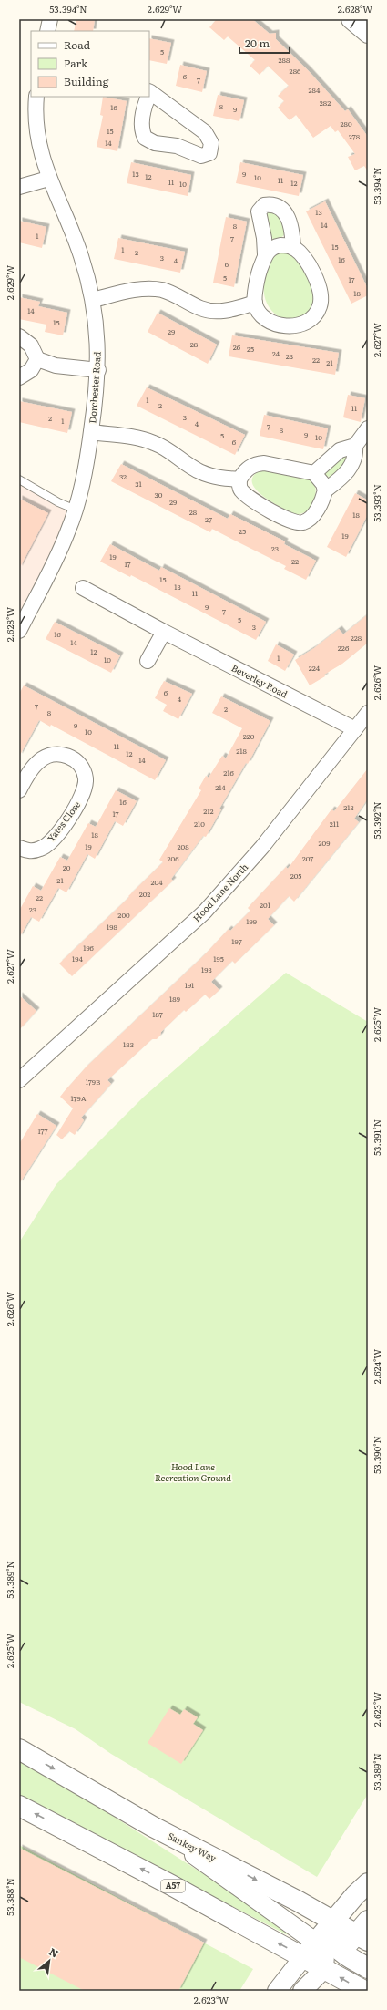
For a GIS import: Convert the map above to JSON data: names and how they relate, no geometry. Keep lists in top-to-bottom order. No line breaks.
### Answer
{"streets":{"main road":["Sankey Way","A57"],"street":["Dorchester Road","Beverley Road","Yates Close","Hood Lane North"]},"crossings":[["Beverley Road","Hood Lane North"]],"parks":["Hood Lane Recreation Ground"],"house_numbers":["5","288","286","6","7","284","282","8","16","9","280","15","278","14","13","9","12","10","11","11","12","10","13","14","8","1","7","15","1","2","3","16","4","6","5","17","18","14","15","29","28","26","25","24","23","22","21","1","2","11","3","2","1","4","7","8","9","5","10","6","32","31","30","29","28","18","27","25","19","23","19","22","17","15","13","11","9","7","5","3","16","228","14","226","12","1","10","224","6","4","7","2","8","9","10","220","11","218","12","14","216","214","16","213","212","17","210","211","18","209","19","208","206","207","20","205","21","204","202","22","201","23","200","199","198","197","196","194","195","193","191","189","187","183","179B","179A","177"],"legend":["Road","Park","Building"],"scale_bar":"20 m","north":"top right","coordinates":["53.394°N","2.629°W","2.628°W","2.627°W","53.393°N","2.626°W","53.392°N","2.625°W","53.391°N","2.624°W","53.390°N","53.389°N","2.623°W","53.388°N"]}
